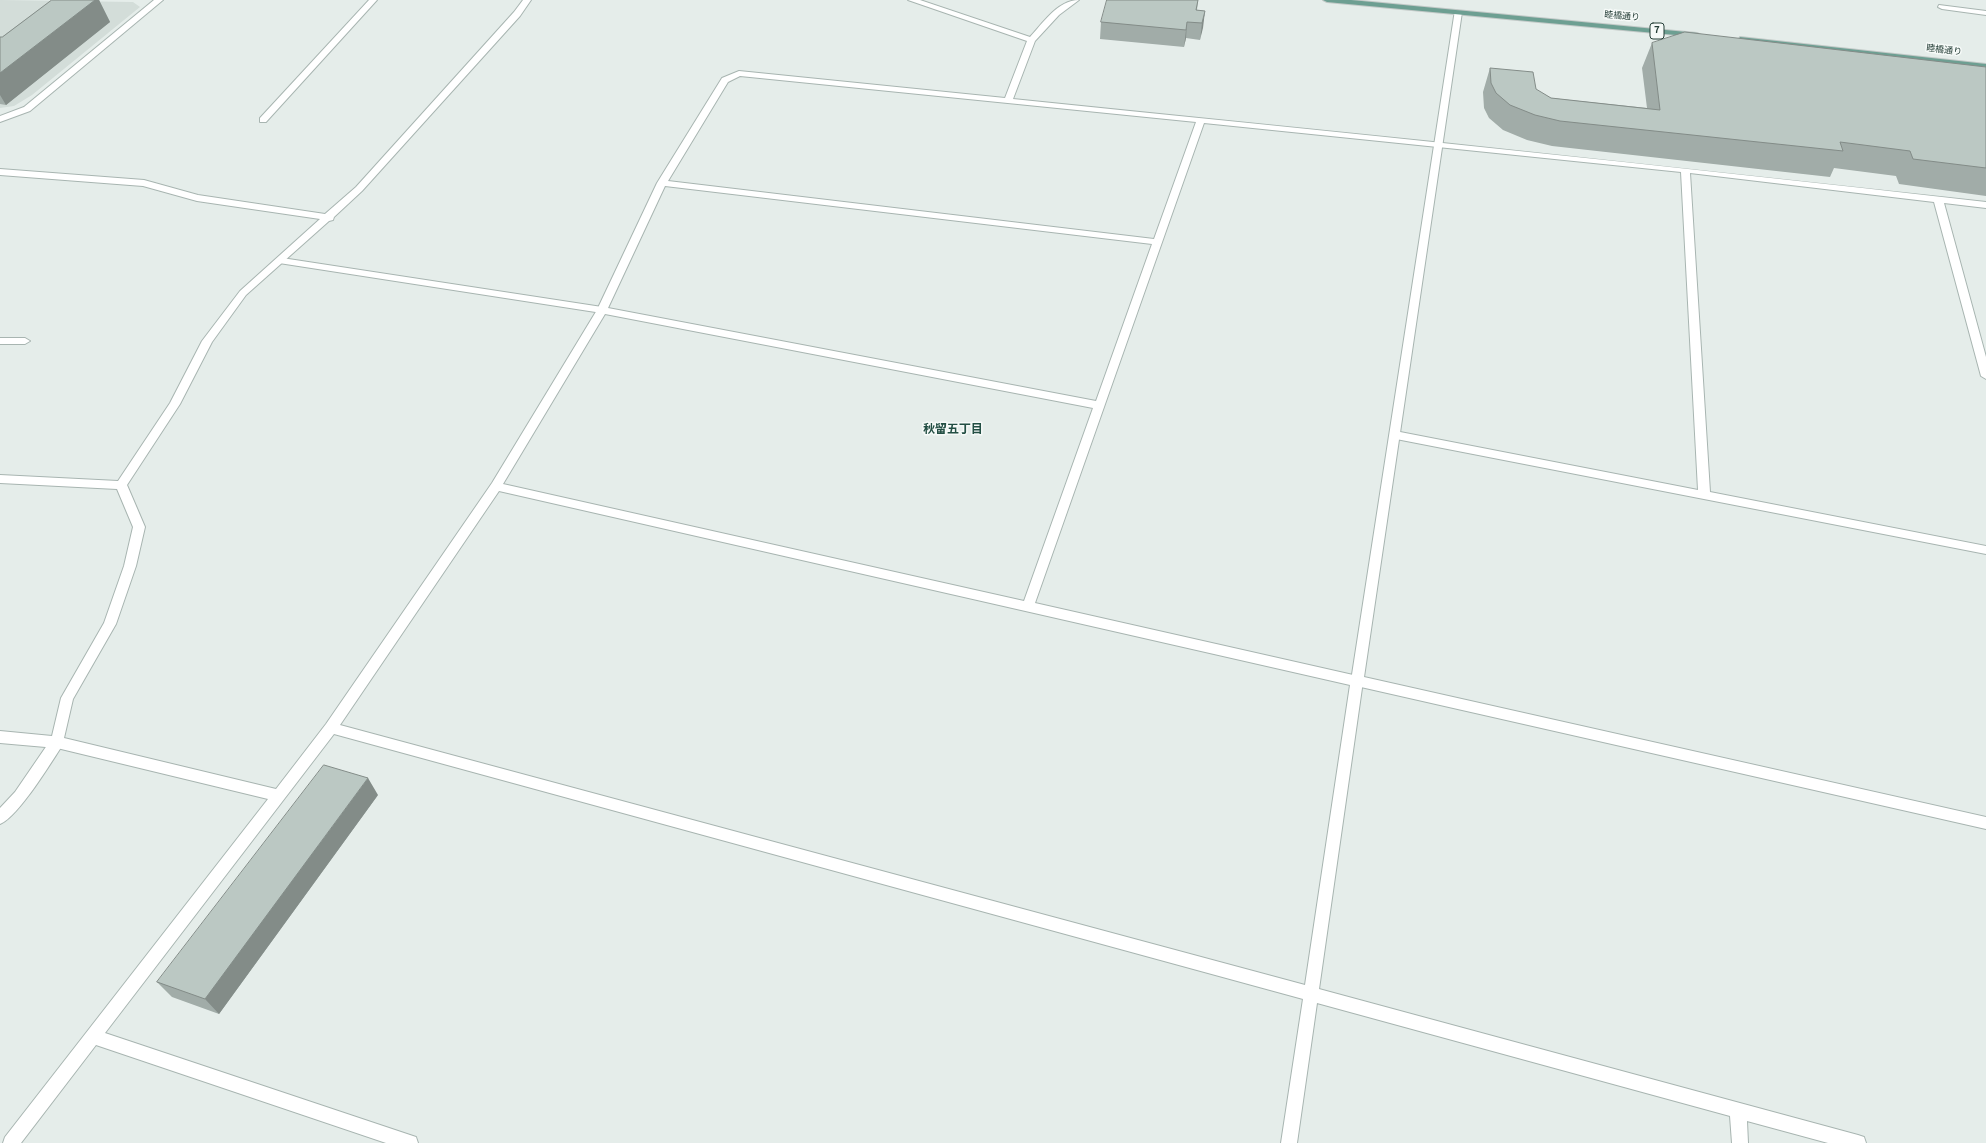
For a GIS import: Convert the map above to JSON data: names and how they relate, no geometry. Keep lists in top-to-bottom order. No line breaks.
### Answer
{"streets":{"main road":["睦橋通り","7"]},"districts":["秋留五丁目"]}
